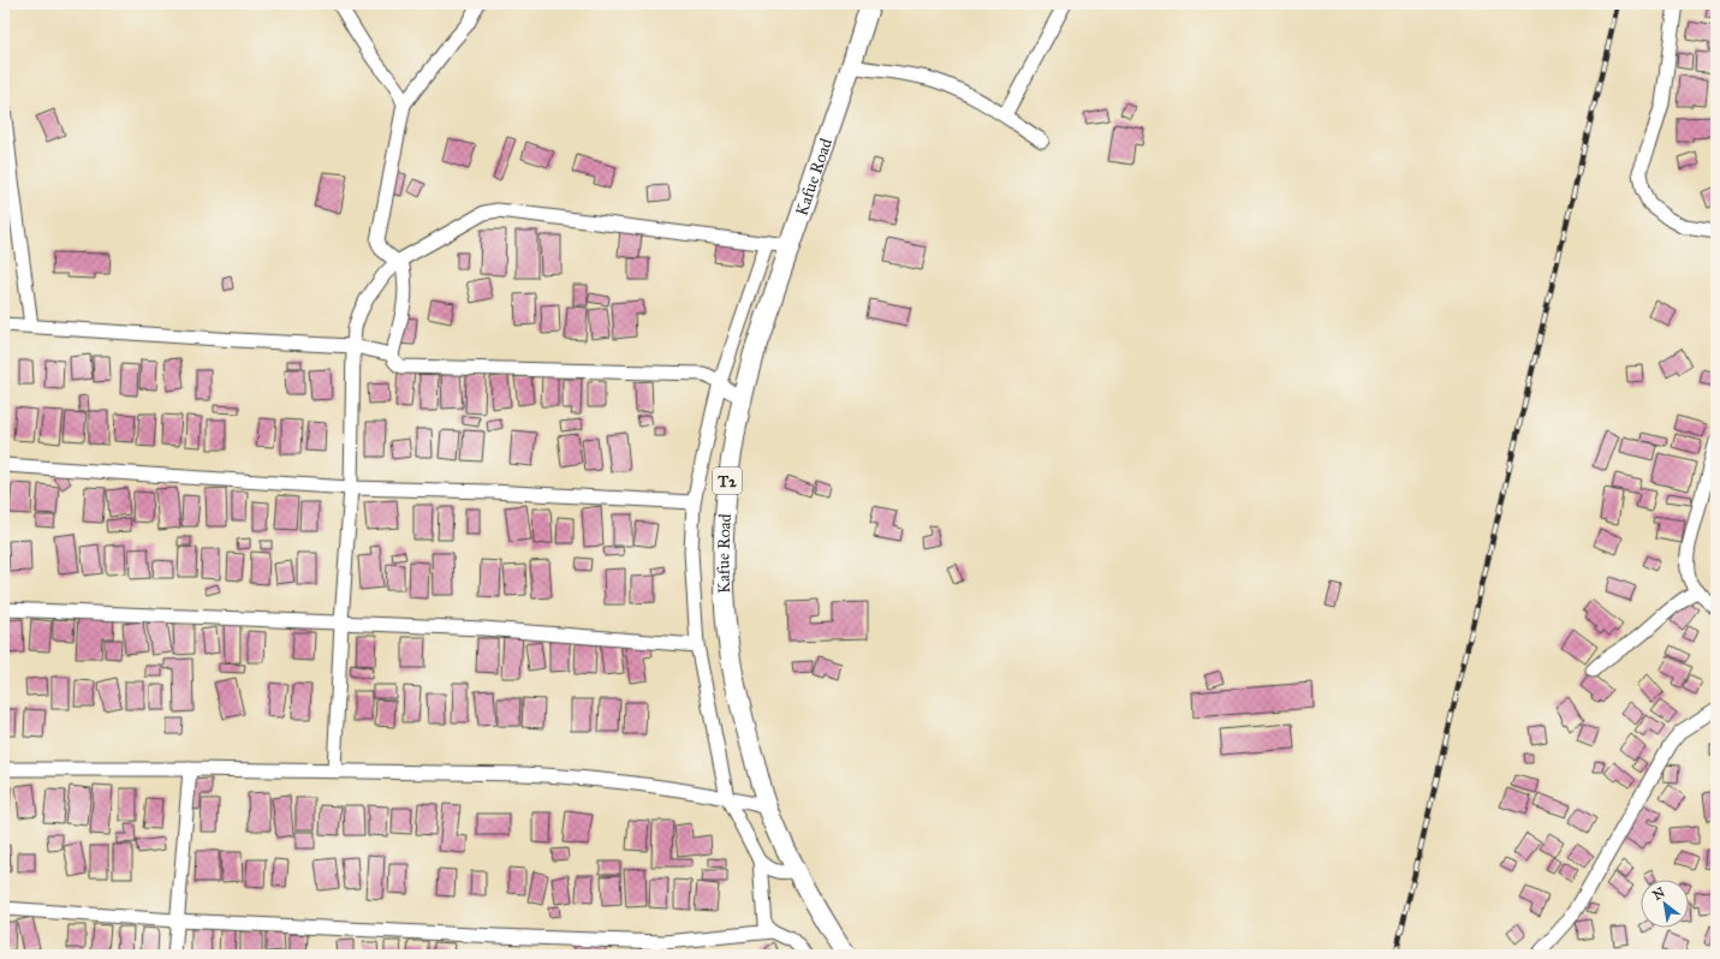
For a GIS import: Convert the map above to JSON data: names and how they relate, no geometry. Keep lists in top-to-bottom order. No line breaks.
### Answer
{"streets":{"highway":["Kafue Road","T2"]},"north":"top left"}
